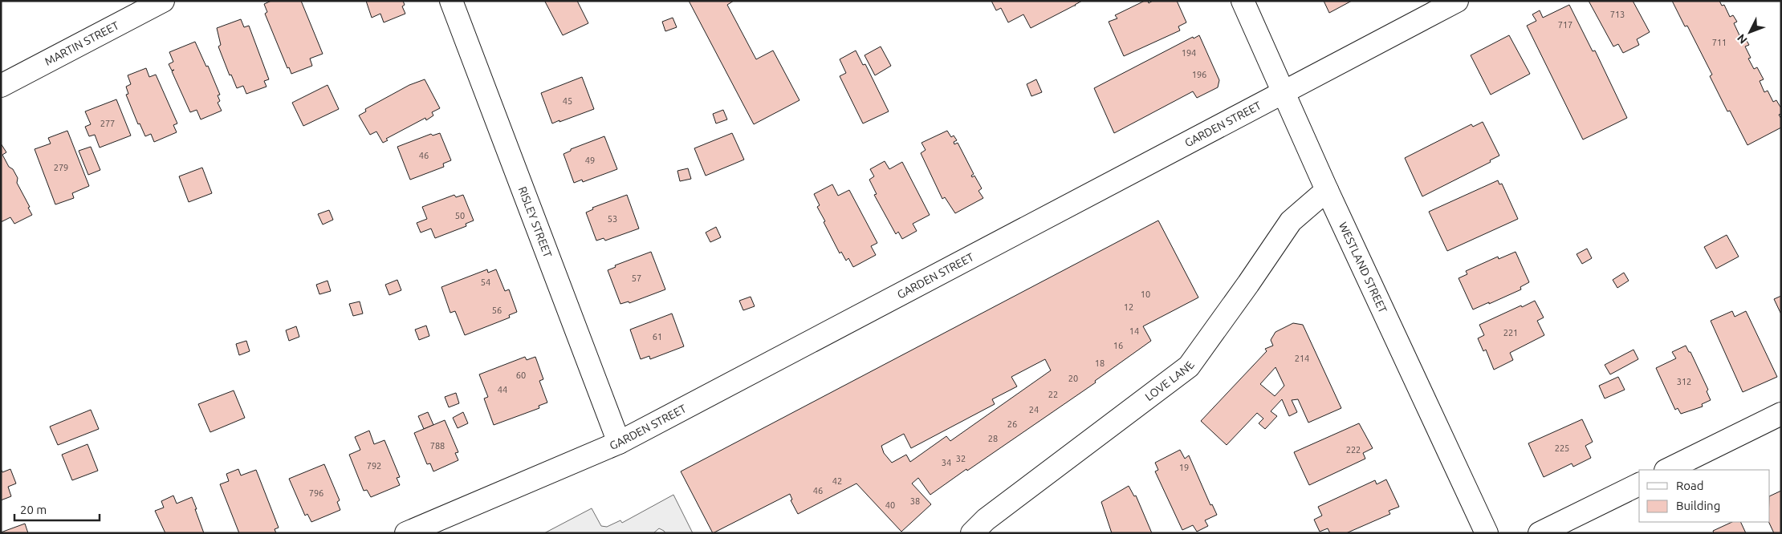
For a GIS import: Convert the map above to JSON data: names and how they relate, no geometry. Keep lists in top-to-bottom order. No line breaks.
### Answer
{"streets":{"street":["MARTIN STREET","GARDEN STREET","RISLEY STREET","WESTLAND STREET","LOVE LANE"]},"crossings":[["GARDEN STREET","RISLEY STREET"],["GARDEN STREET","WESTLAND STREET"],["WESTLAND STREET","LOVE LANE"]],"house_numbers":["713","717","711","194","196","45","277","46","49","279","50","53","57","54","10","12","56","14","221","61","16","214","18","60","20","312","44","22","24","26","28","788","225","222","32","34","792","19","42","46","796","38","40"],"legend":["Road","Building"],"scale_bar":"20 m","north":"bottom left"}
